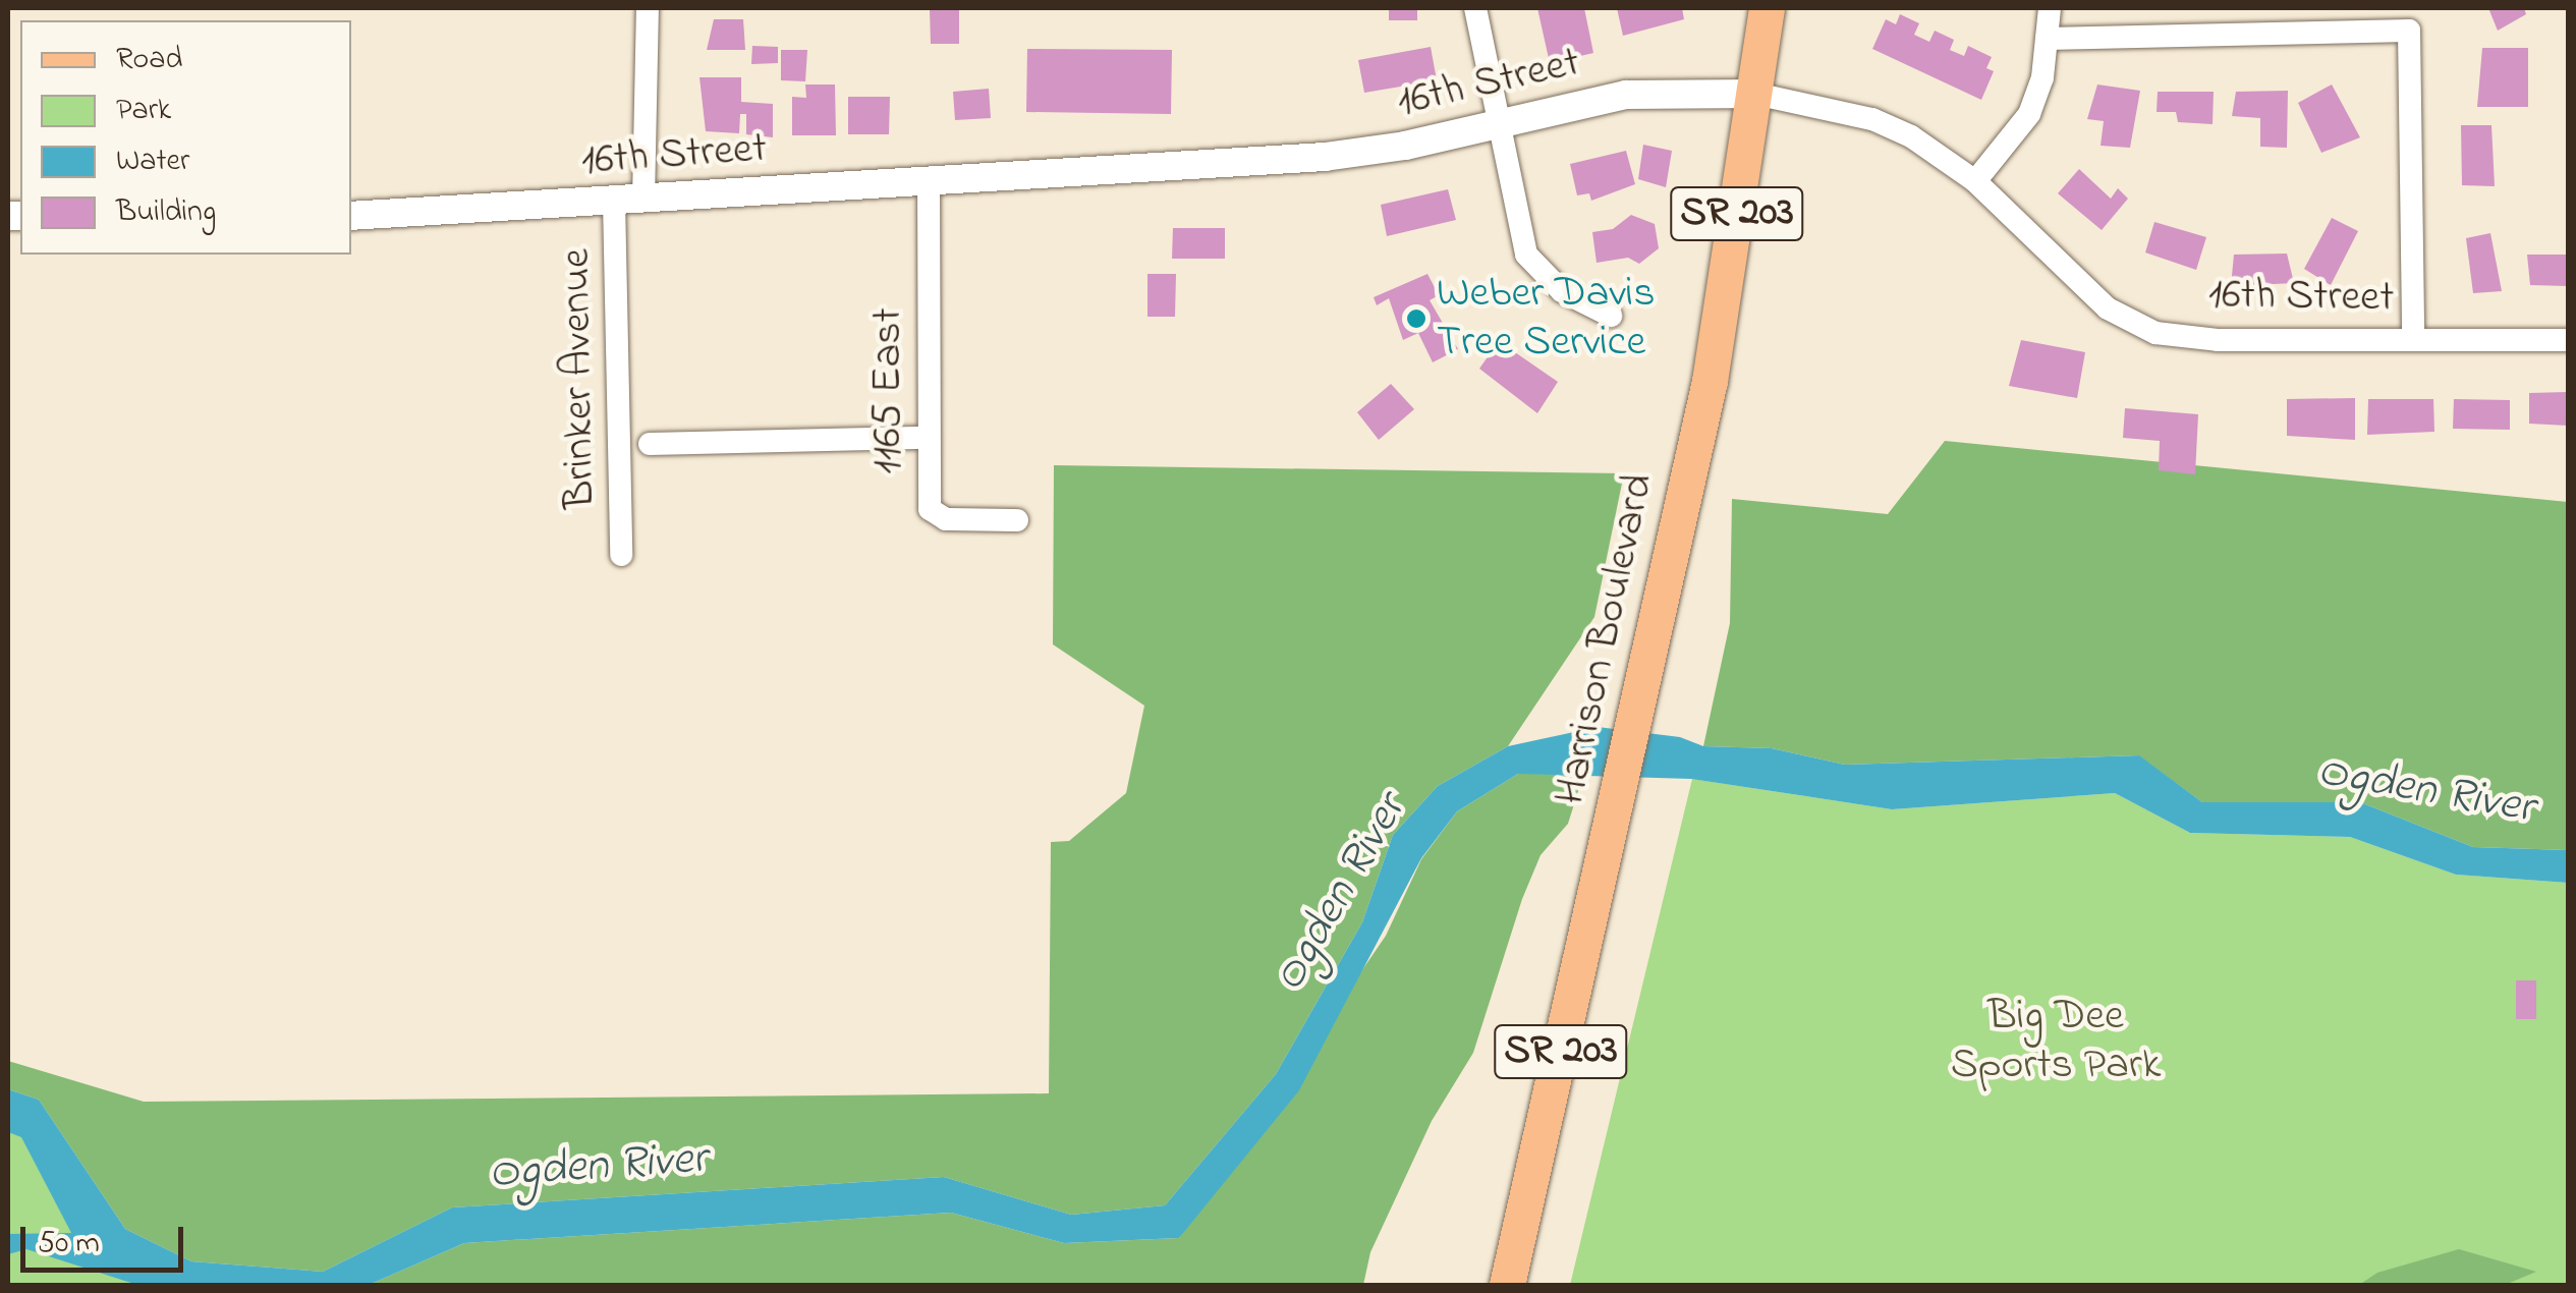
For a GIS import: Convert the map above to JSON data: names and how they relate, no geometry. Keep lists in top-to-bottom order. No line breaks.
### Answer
{"streets":{"main road":["SR 203","Harrison Boulevard"],"street":["16th Street","Brinker Avenue","1165 East"]},"crossings":[["16th Street","Brinker Avenue"],["16th Street","1165 East"],["16th Street","Harrison Boulevard"]],"water":["Ogden River"],"parks":["Big Dee Sports Park"],"places":["Weber Davis Tree Service"],"legend":["Road","Park","Water","Building"],"scale_bar":"50 m"}
